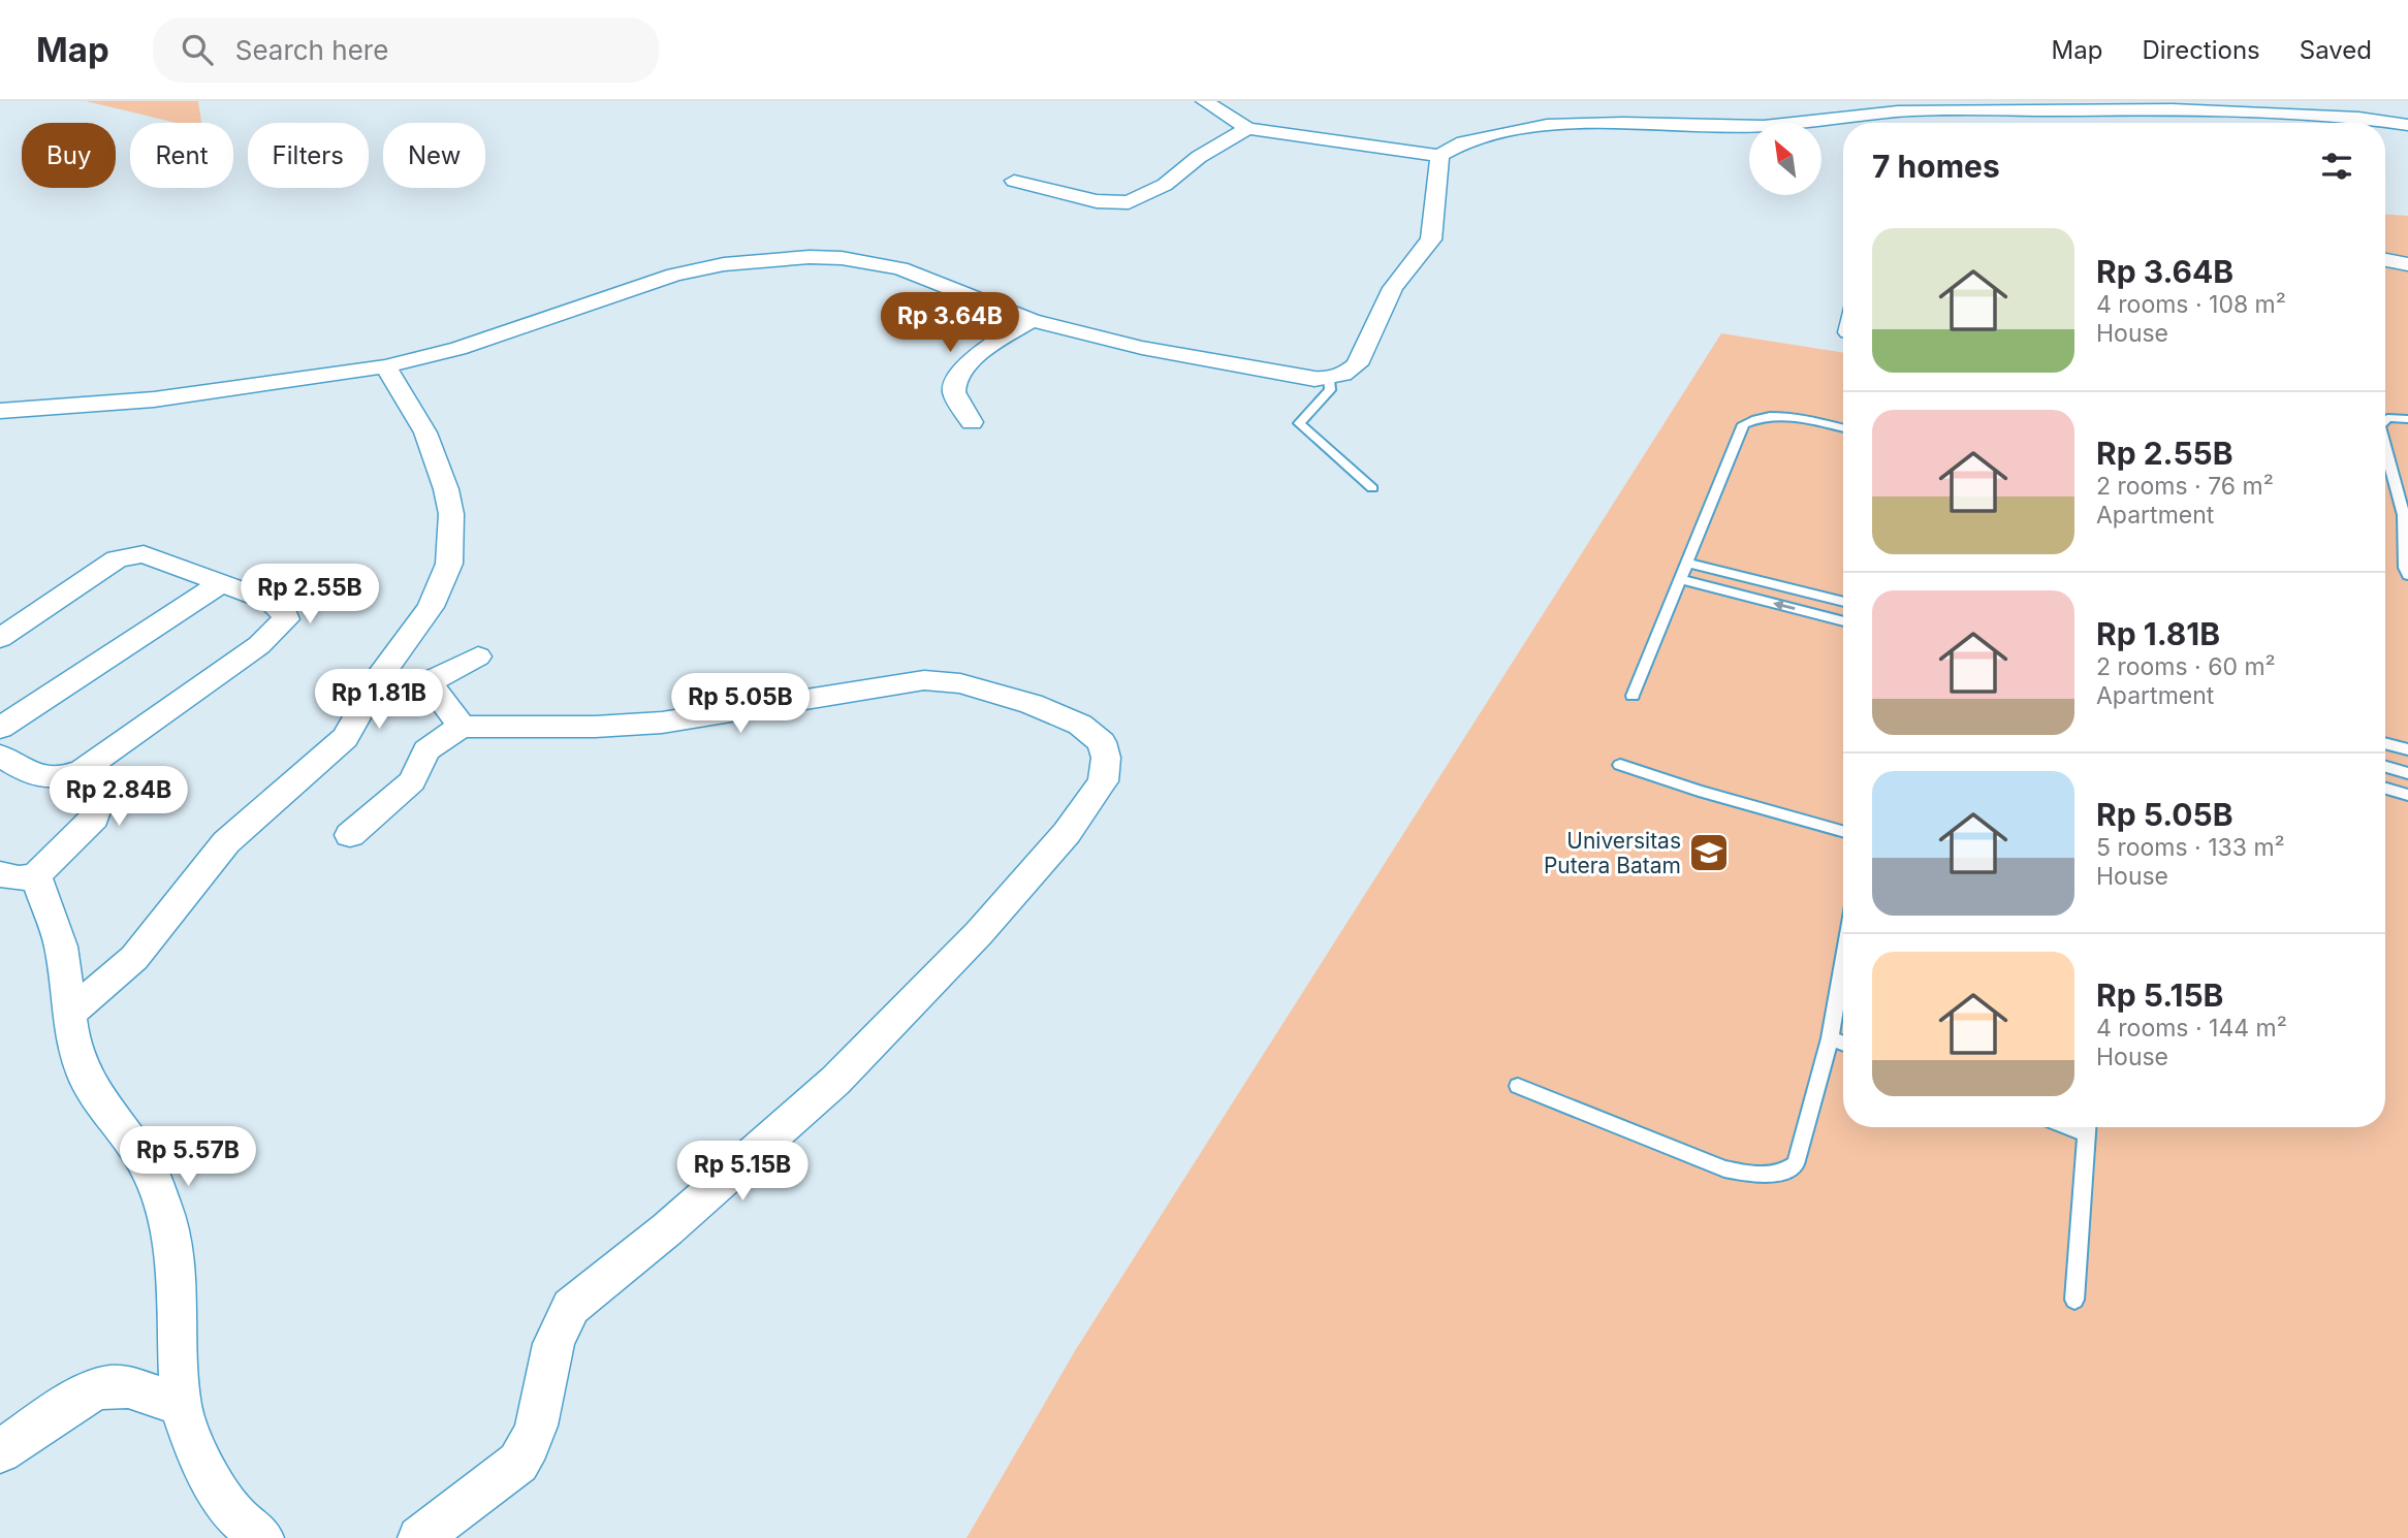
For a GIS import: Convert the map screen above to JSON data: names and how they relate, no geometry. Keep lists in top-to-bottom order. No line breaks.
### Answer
{"places":{"school or university":["Universitas Putera Batam"]},"north":"top left","page":{"header":"Map","search":"Search here","nav":["Map","Directions","Saved"],"chip":["Buy","Rent","Filters","New"],"heading":"7 homes","list":[{"name":"Rp 3.64B","note":"4 rooms · 108 m² · House"},{"name":"Rp 2.55B","note":"2 rooms · 76 m² · Apartment"},{"name":"Rp 1.81B","note":"2 rooms · 60 m² · Apartment"},{"name":"Rp 5.05B","note":"5 rooms · 133 m² · House"},{"name":"Rp 5.15B","note":"4 rooms · 144 m² · House"}],"price":["Rp 3.64B","Rp 2.55B","Rp 1.81B","Rp 5.05B","Rp 2.84B","Rp 5.57B","Rp 5.15B"]}}
